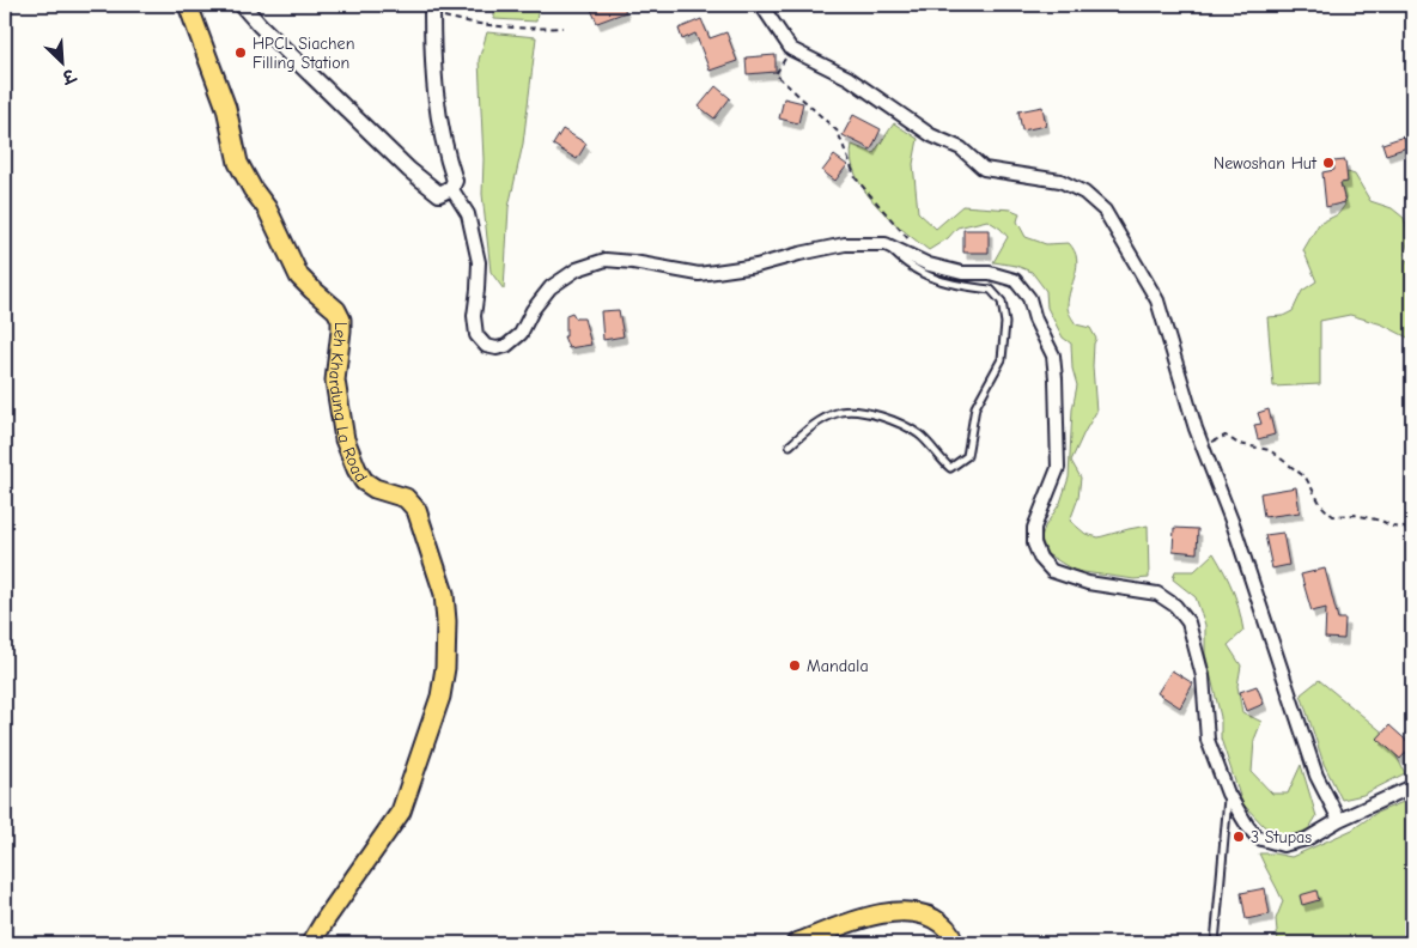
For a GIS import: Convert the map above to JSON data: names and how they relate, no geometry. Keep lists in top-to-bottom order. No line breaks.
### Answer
{"streets":{"main road":["Leh Khardung La Road"]},"places":["HPCL Siachen Filling Station","Newoshan Hut","Mandala","3 Stupas"],"north":"bottom right"}
